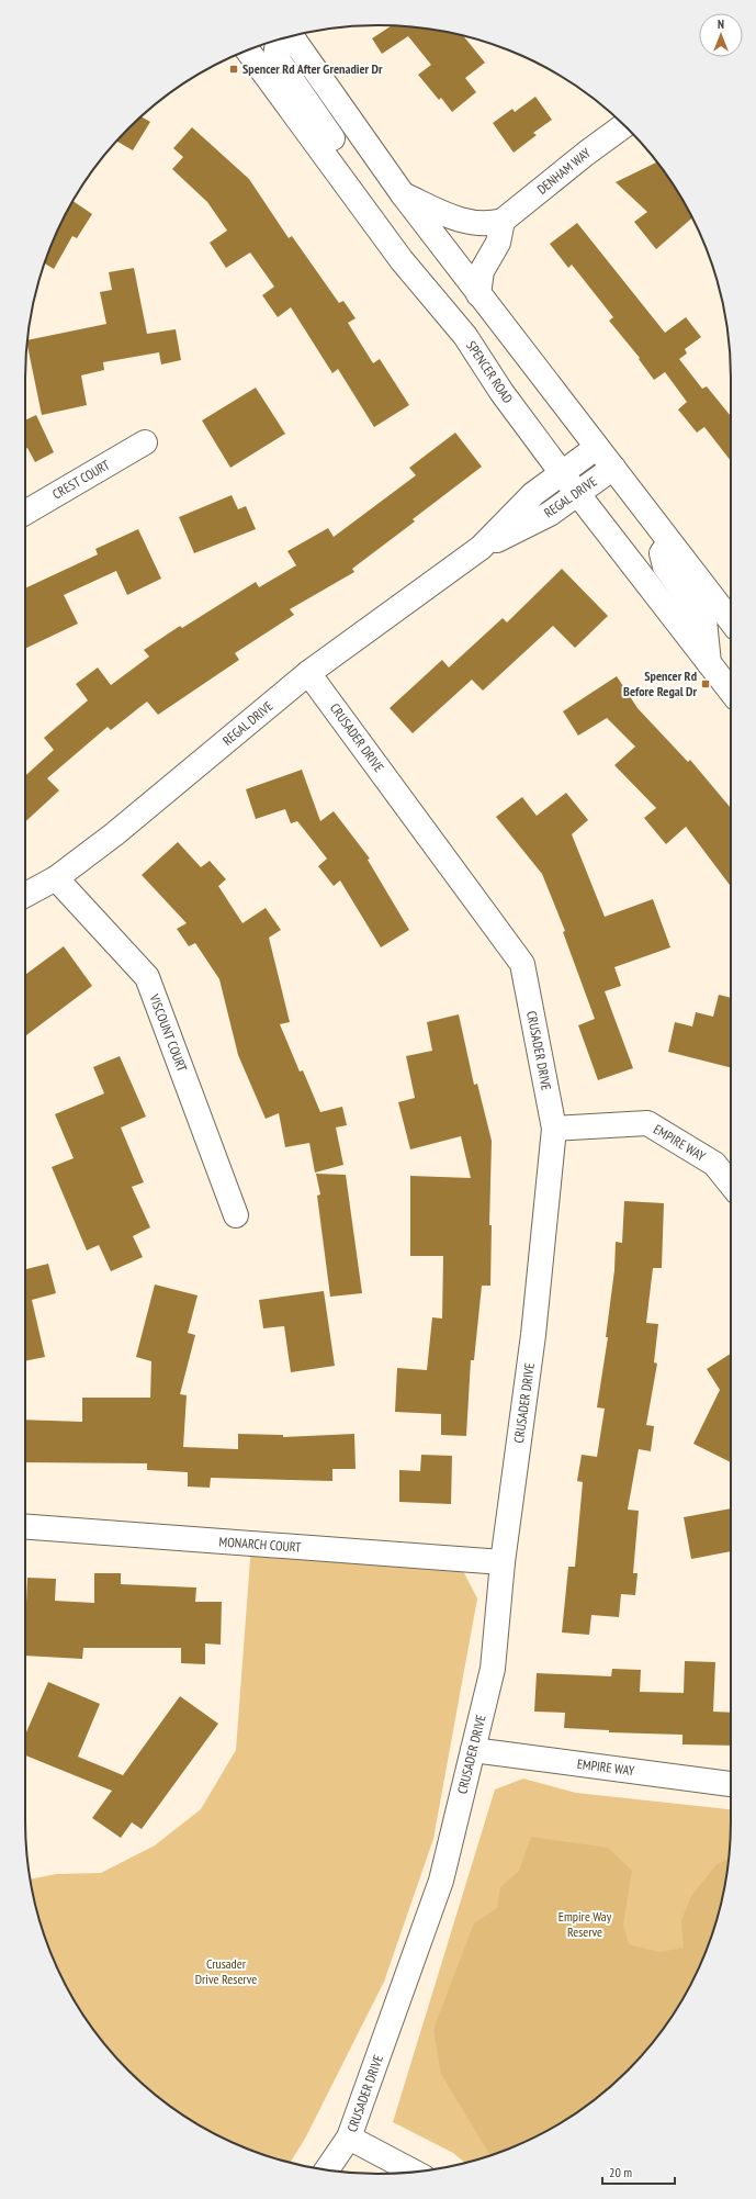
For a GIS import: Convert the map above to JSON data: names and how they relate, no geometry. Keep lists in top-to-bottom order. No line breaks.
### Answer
{"streets":{"street":["DENHAM WAY","SPENCER ROAD","CREST COURT","REGAL DRIVE","CRUSADER DRIVE","VISCOUNT COURT","EMPIRE WAY","MONARCH COURT"]},"crossings":[["SPENCER ROAD","REGAL DRIVE"],["REGAL DRIVE","CRUSADER DRIVE"],["REGAL DRIVE","VISCOUNT COURT"],["CRUSADER DRIVE","EMPIRE WAY"],["CRUSADER DRIVE","MONARCH COURT"]],"parks":["Empire Way Reserve","Crusader Drive Reserve"],"places":{"transit":["Spencer Rd After Grenadier Dr","Spencer Rd Before Regal Dr"]},"scale_bar":"20 m","north":"top"}
